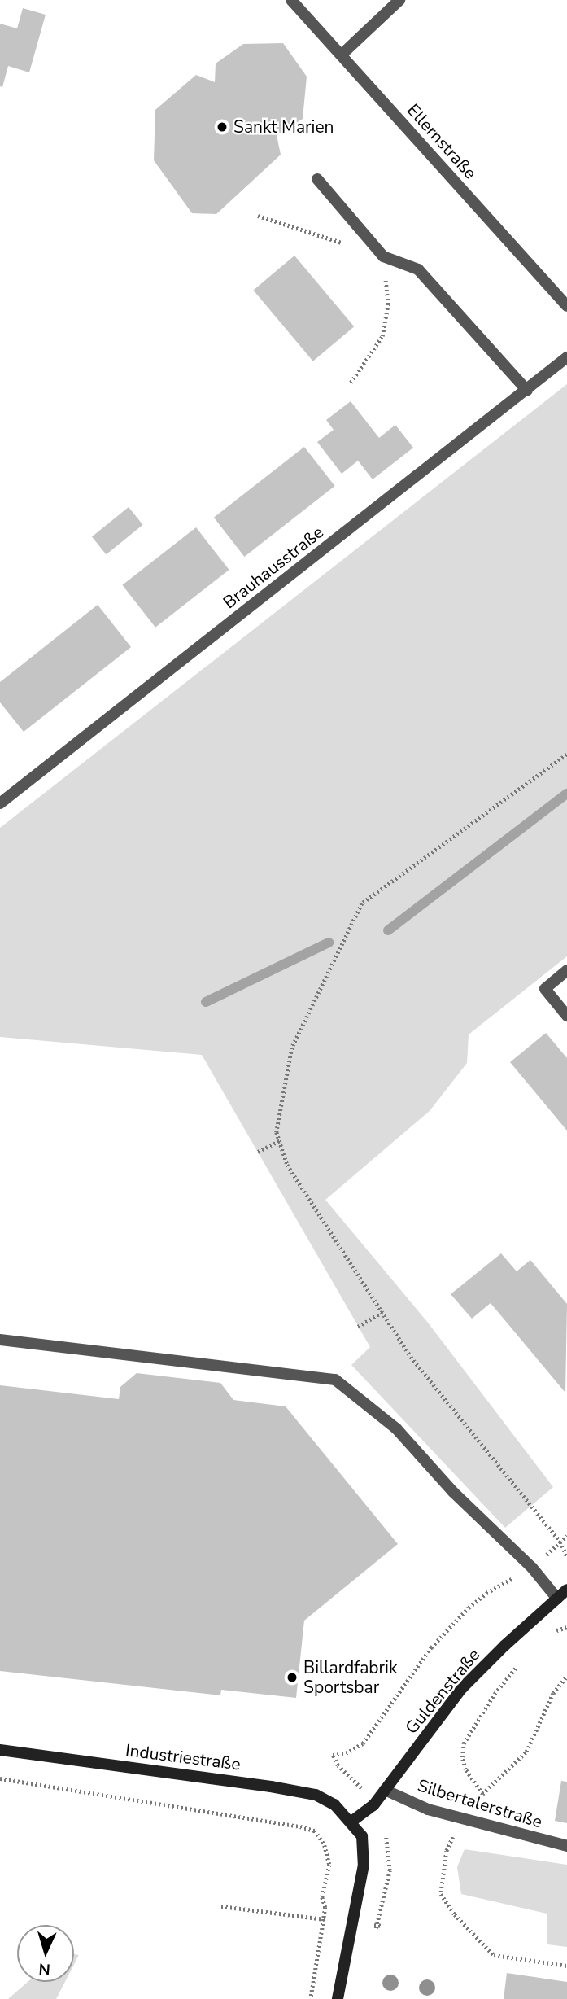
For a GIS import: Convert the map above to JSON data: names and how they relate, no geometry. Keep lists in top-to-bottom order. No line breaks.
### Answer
{"streets":{"street":["Ellernstraße","Brauhausstraße","Guldenstraße","Industriestraße","Silbertalerstraße"]},"crossings":[["Guldenstraße","Industriestraße"],["Guldenstraße","Silbertalerstraße"]],"places":["Sankt Marien","Billardfabrik Sportsbar"],"north":"bottom"}
